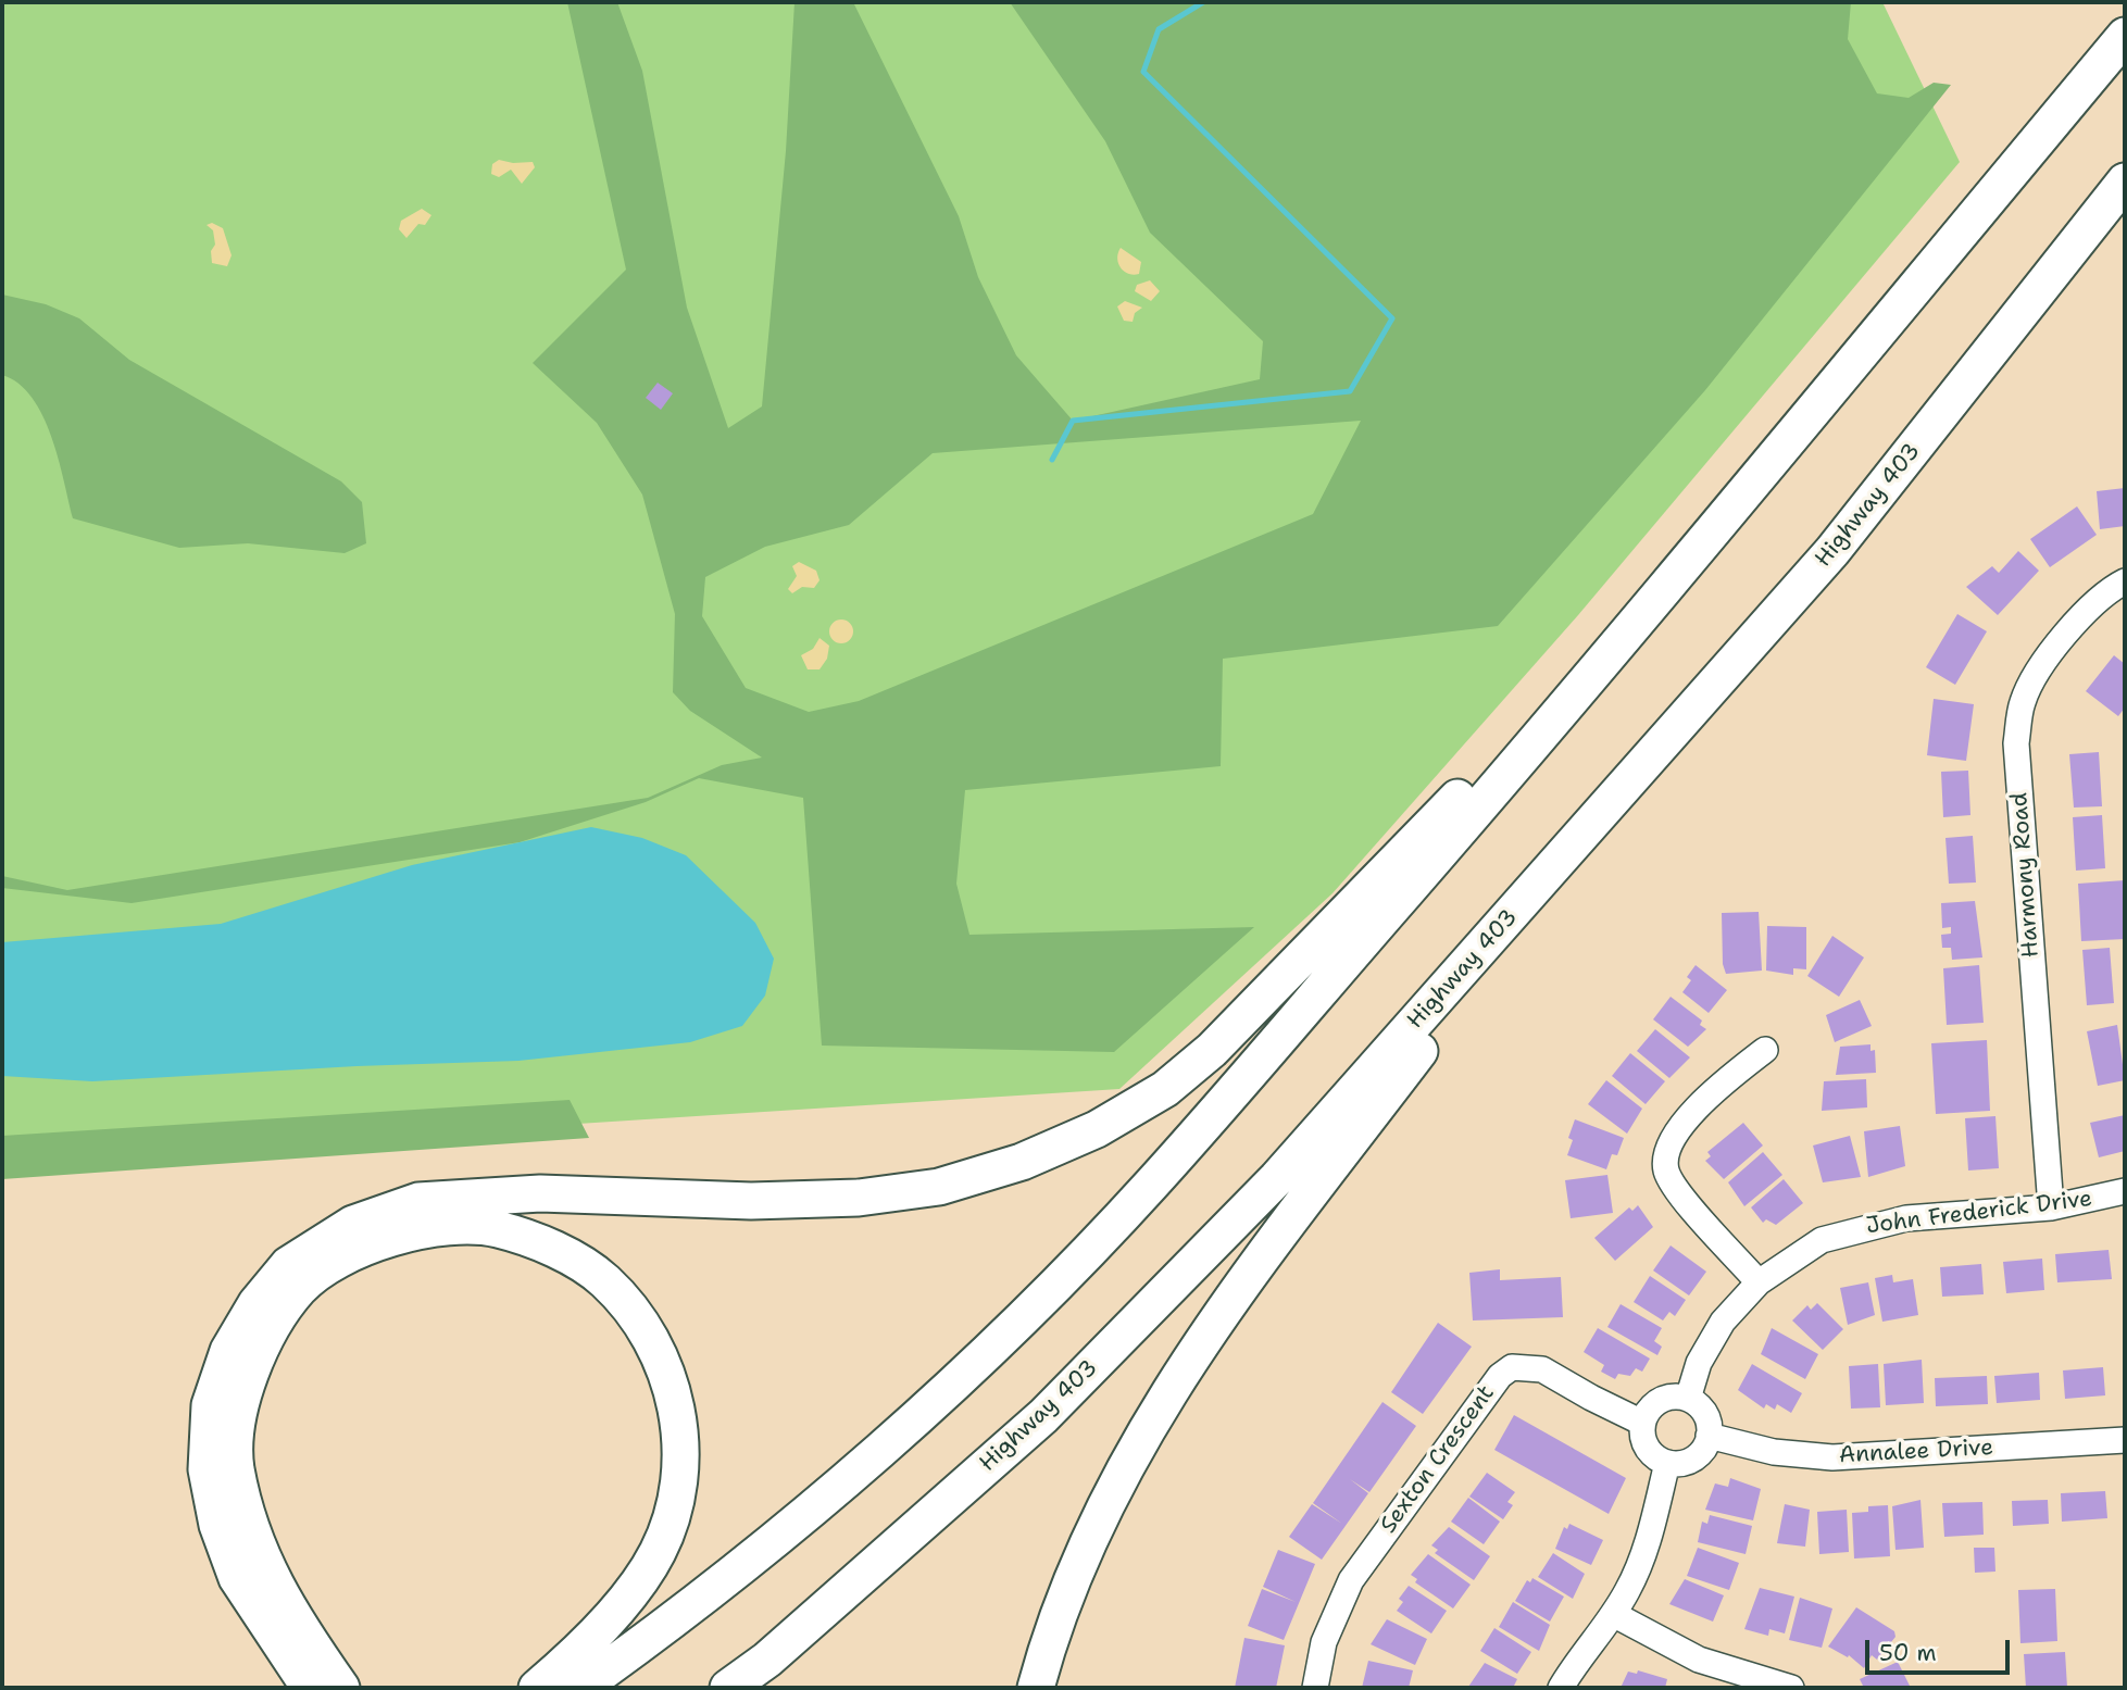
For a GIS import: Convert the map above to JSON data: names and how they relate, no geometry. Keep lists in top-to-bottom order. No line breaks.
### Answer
{"streets":{"highway":["Highway 403"],"street":["Harmony Road","John Frederick Drive","Annalee Drive","Sexton Crescent"]},"crossings":[["Harmony Road","John Frederick Drive"],["John Frederick Drive","Annalee Drive"],["John Frederick Drive","Sexton Crescent"],["Annalee Drive","Sexton Crescent"]],"scale_bar":"50 m"}
